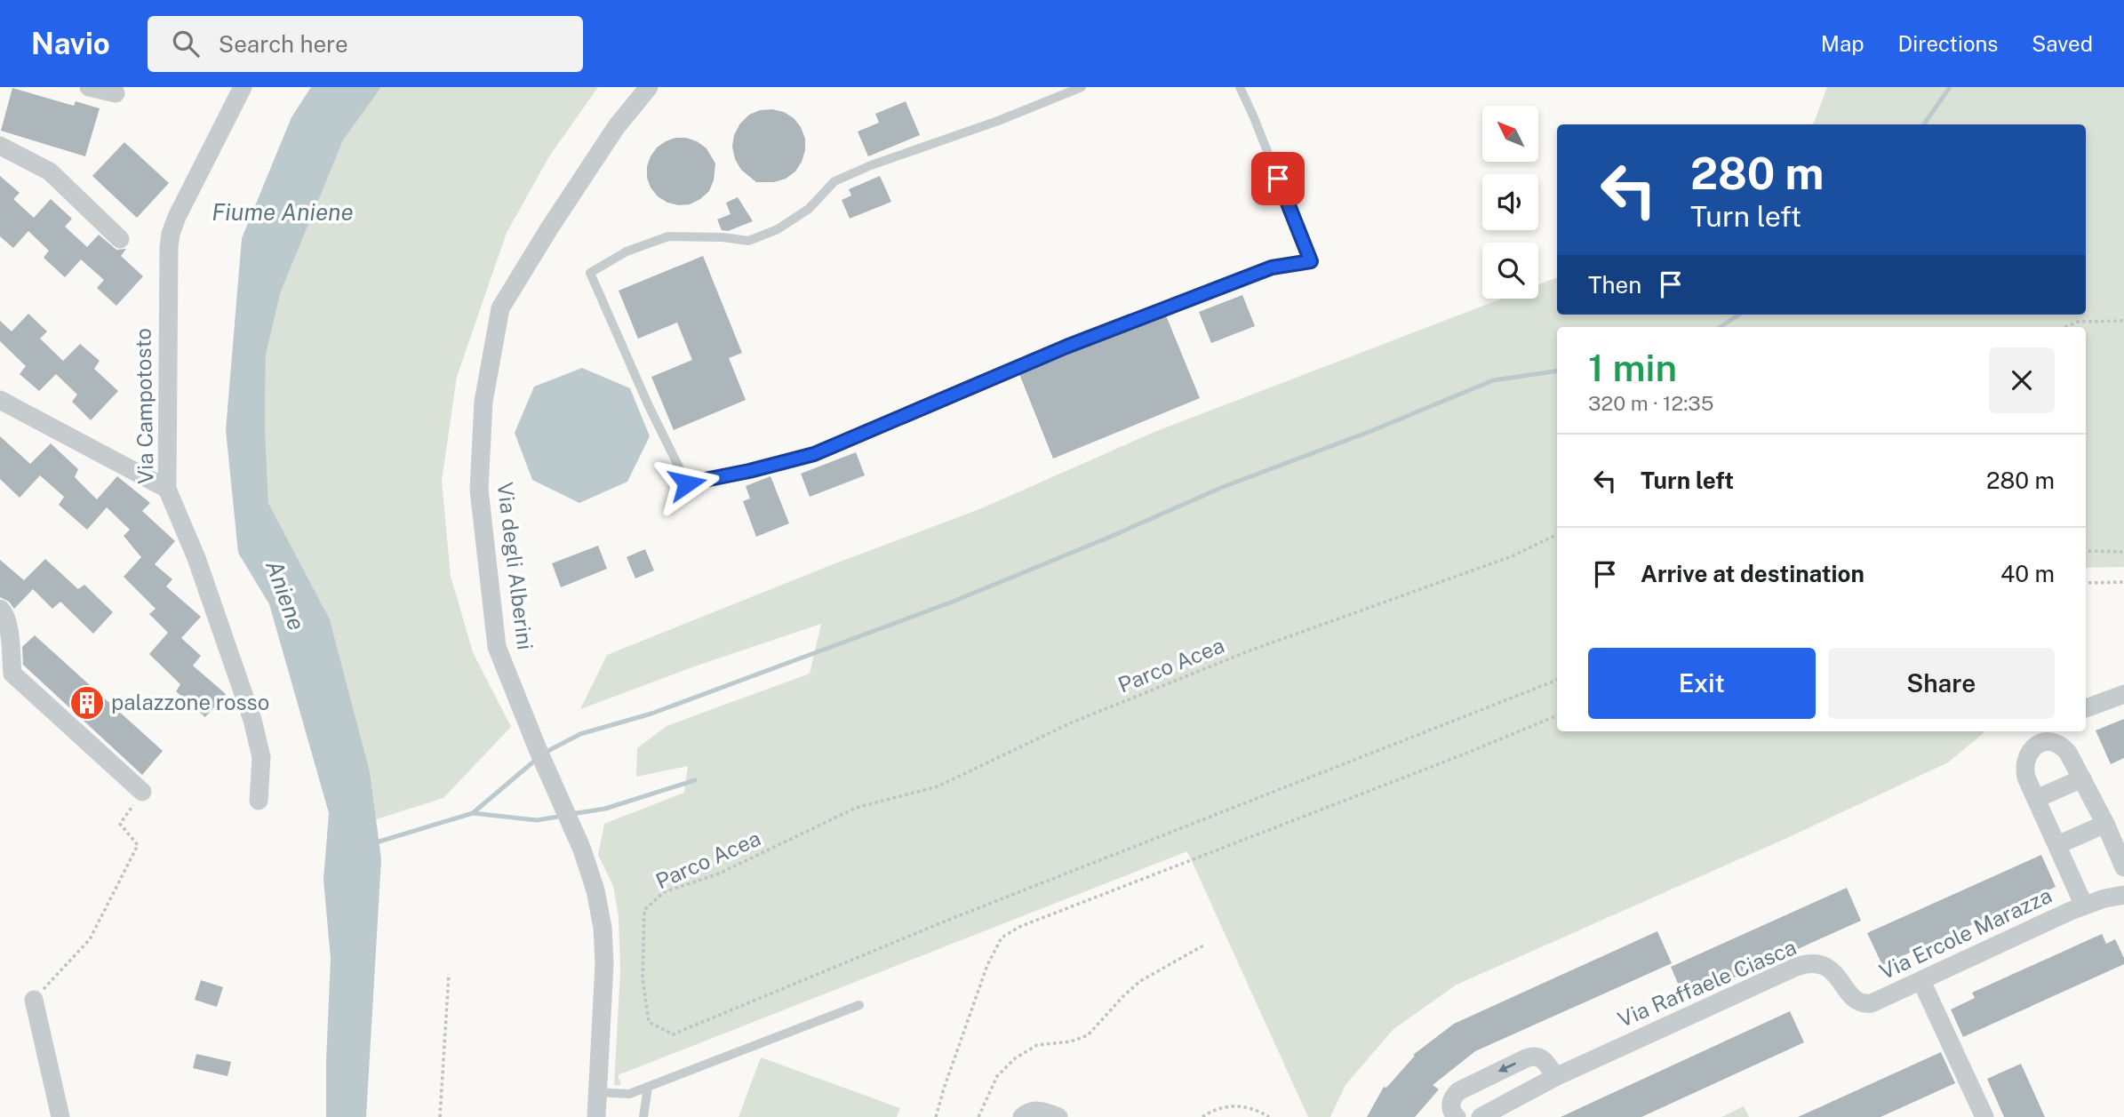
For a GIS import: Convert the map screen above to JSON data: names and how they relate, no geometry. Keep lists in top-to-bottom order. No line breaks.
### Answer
{"streets":{"street":["Via Campotosto","Via degli Alberini","Via Ercole Marazza","Via Raffaele Ciasca"],"path":["Parco Acea"]},"crossings":[["Via Ercole Marazza","Via Raffaele Ciasca"]],"water":["Fiume Aniene","Aniene"],"places":{"building":["palazzone rosso"]},"north":"top left","page":{"header":"Navio","search":"Search here","nav":["Map","Directions","Saved"],"turn":["280 m","Turn left"],"then":"Then","heading":["1 min","320 m · 12:35"],"list":[{"name":"Turn left","value":"280 m"},{"name":"Arrive at destination","value":"40 m"}],"buttons":["Exit","Share"]}}
